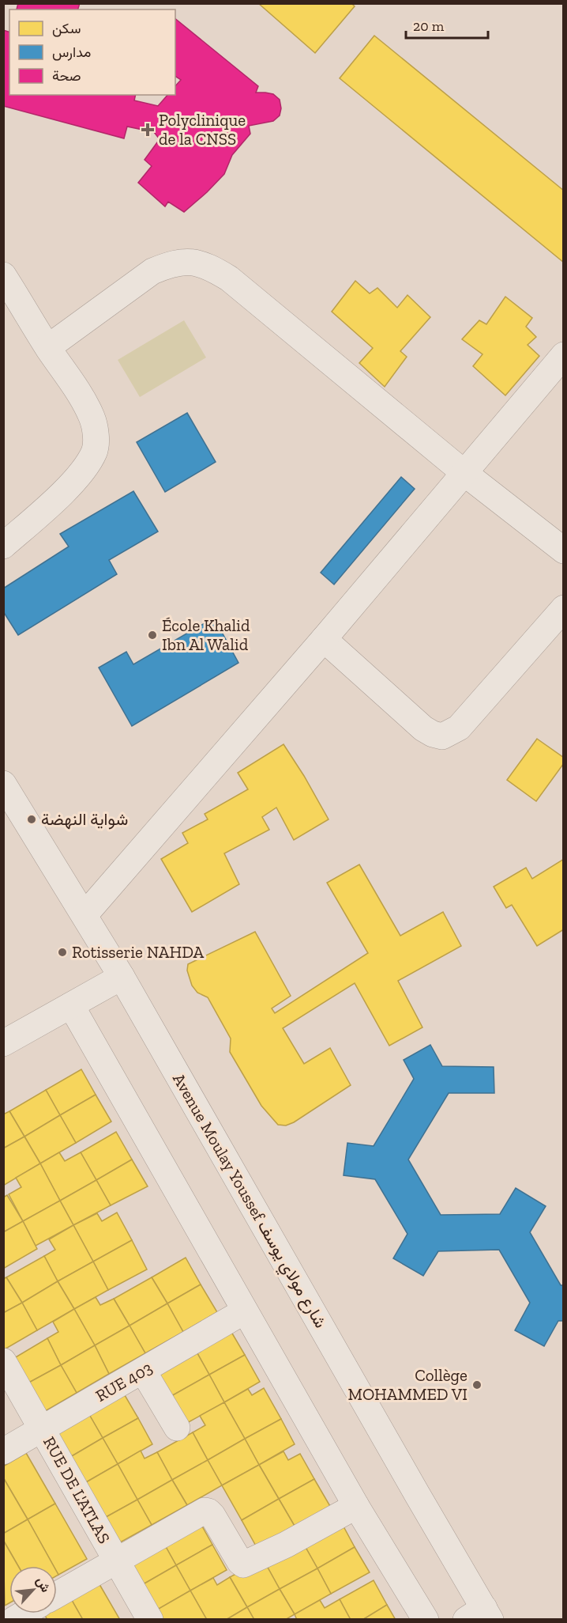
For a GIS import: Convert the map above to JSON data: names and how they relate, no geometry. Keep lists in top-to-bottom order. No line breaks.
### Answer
{"streets":{"street":["Avenue Moulay Youssef شارع مولاي يوسف","RUE 403","RUE DE L'ATLAS"]},"crossings":[["RUE 403","RUE DE L'ATLAS"]],"places":{"health":["Polyclinique de la CNSS"],"other":["École Khalid Ibn Al Walid","شواية النهضة","Rotisserie NAHDA","Collège MOHAMMED VI"]},"legend":["سكن","مدارس","صحة"],"scale_bar":"20 m","north":"top right"}
